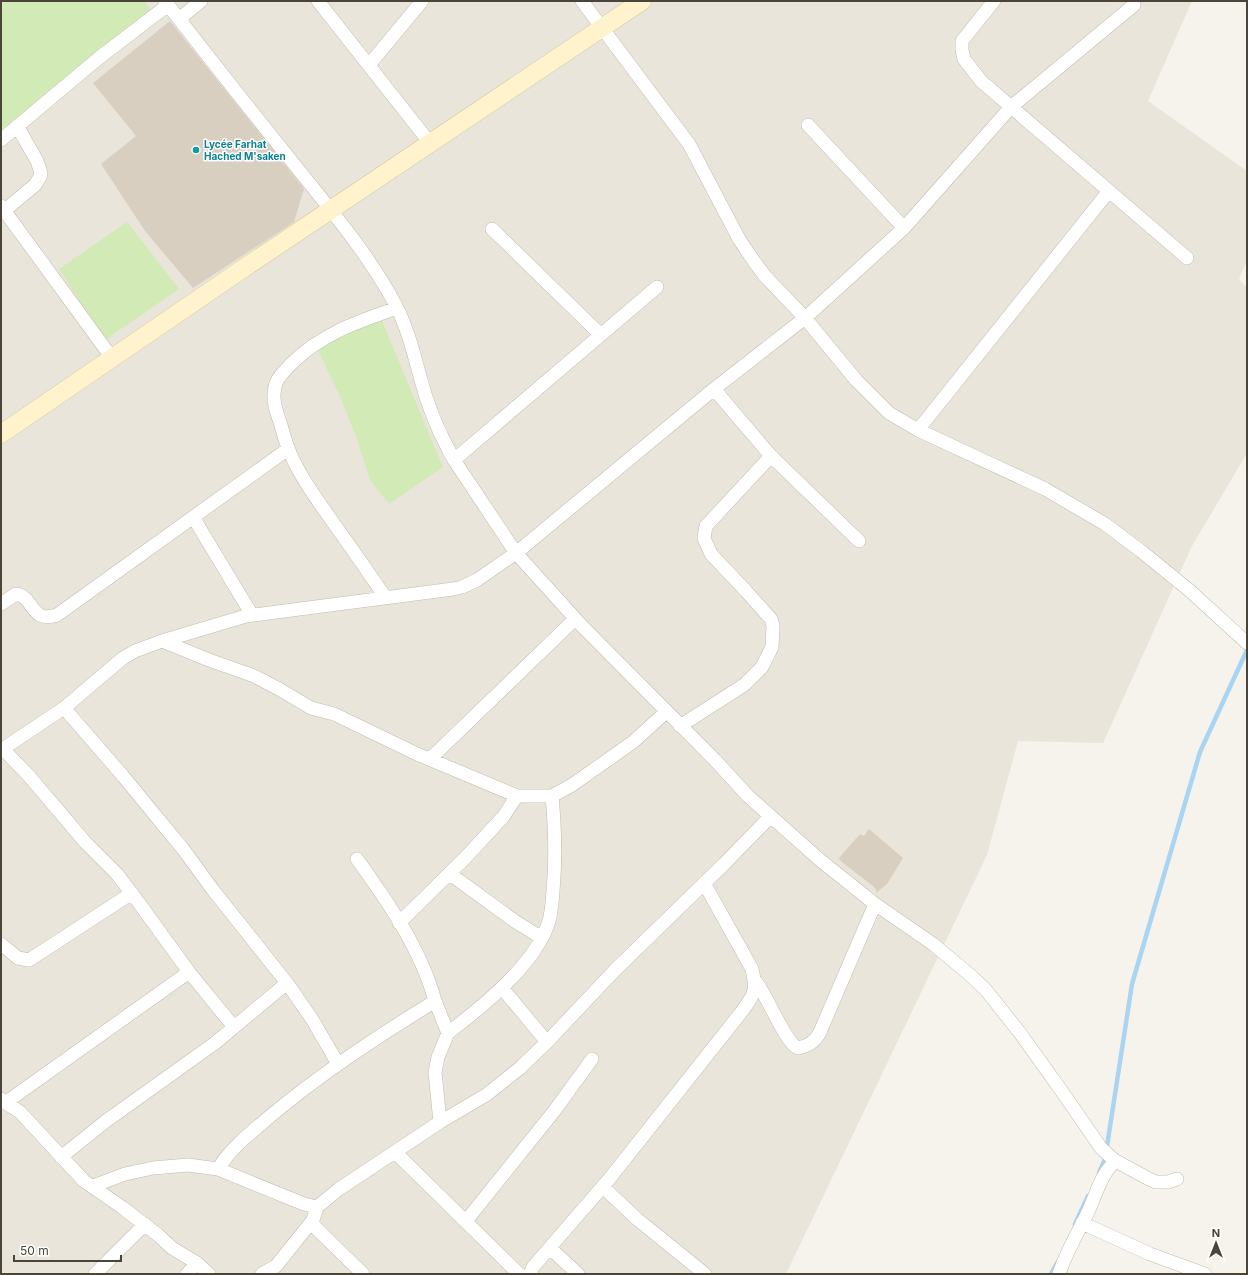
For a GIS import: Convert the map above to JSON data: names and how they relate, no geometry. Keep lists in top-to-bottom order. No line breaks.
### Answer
{"places":["Lycée Farhat Hached M'saken"],"scale_bar":"50 m","north":"top"}
